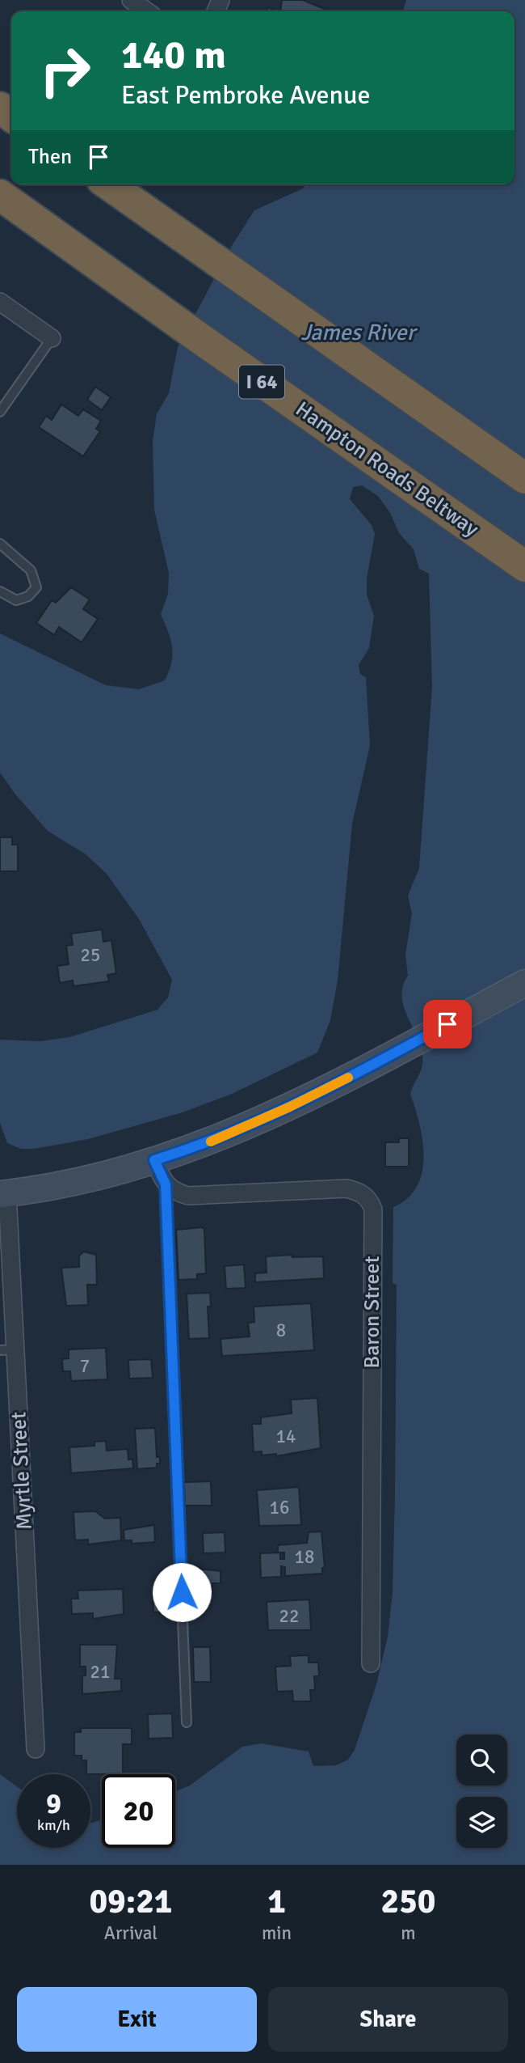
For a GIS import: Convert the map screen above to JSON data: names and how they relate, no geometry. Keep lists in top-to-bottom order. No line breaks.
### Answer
{"streets":{"highway":["I 64","Hampton Roads Beltway"],"street":["Baron Street","Myrtle Street"]},"water":["James River"],"house_numbers":["25","8","7","14","16","18","22","21"],"page":{"turn":["140 m","East Pembroke Avenue"],"then":"Then","speed":"9 km/h","limit":"20","eta":["09:21","Arrival","1","min","250","m"],"buttons":["Exit","Share"]}}
